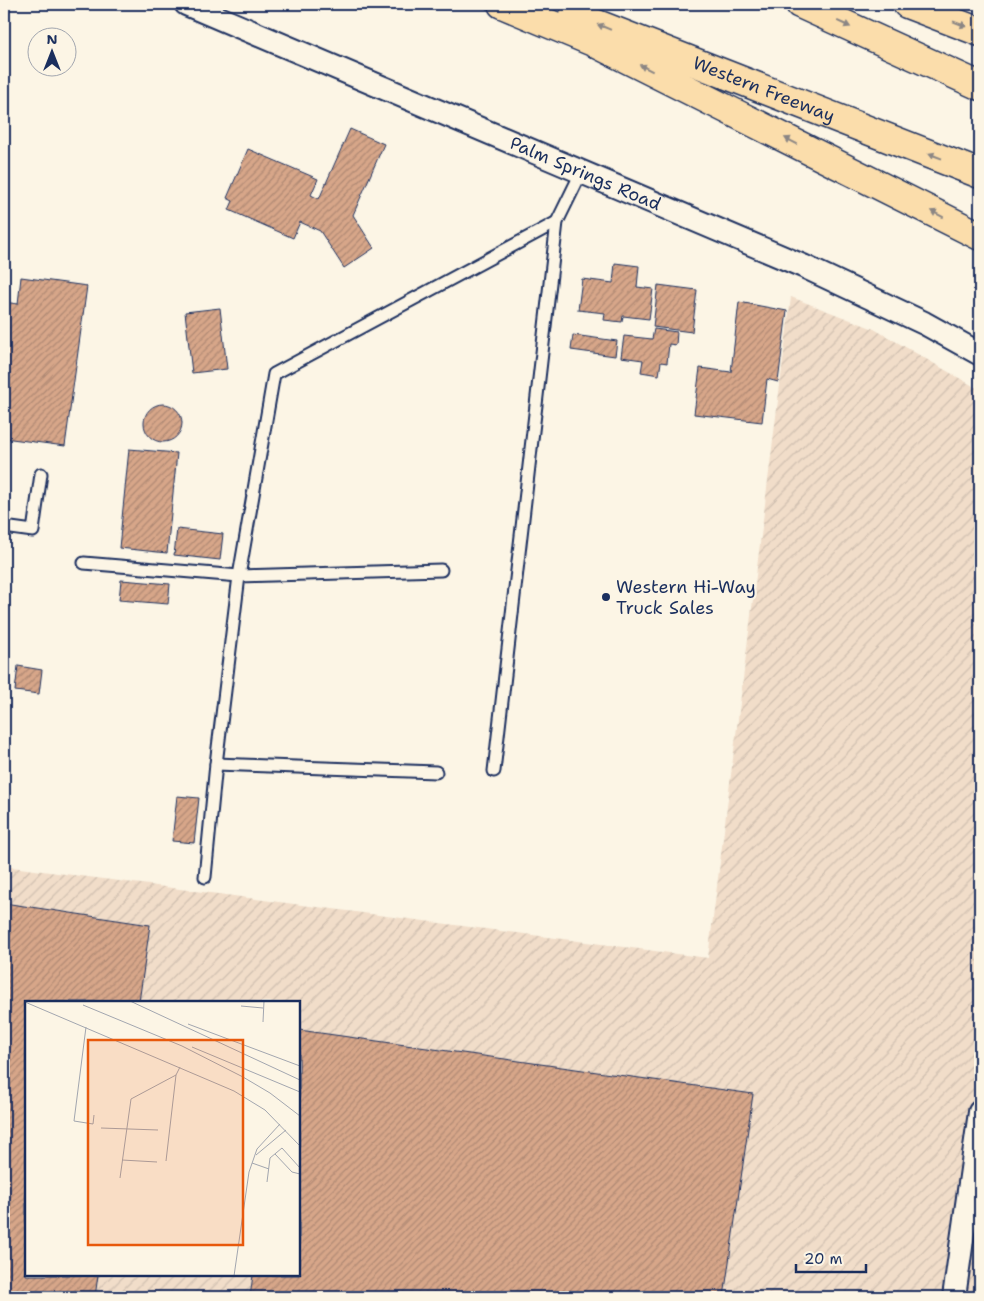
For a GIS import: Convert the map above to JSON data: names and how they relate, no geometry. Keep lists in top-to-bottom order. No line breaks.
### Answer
{"streets":{"highway":["Western Freeway"],"street":["Palm Springs Road"]},"places":["Western Hi-Way Truck Sales"],"scale_bar":"20 m","north":"top"}
